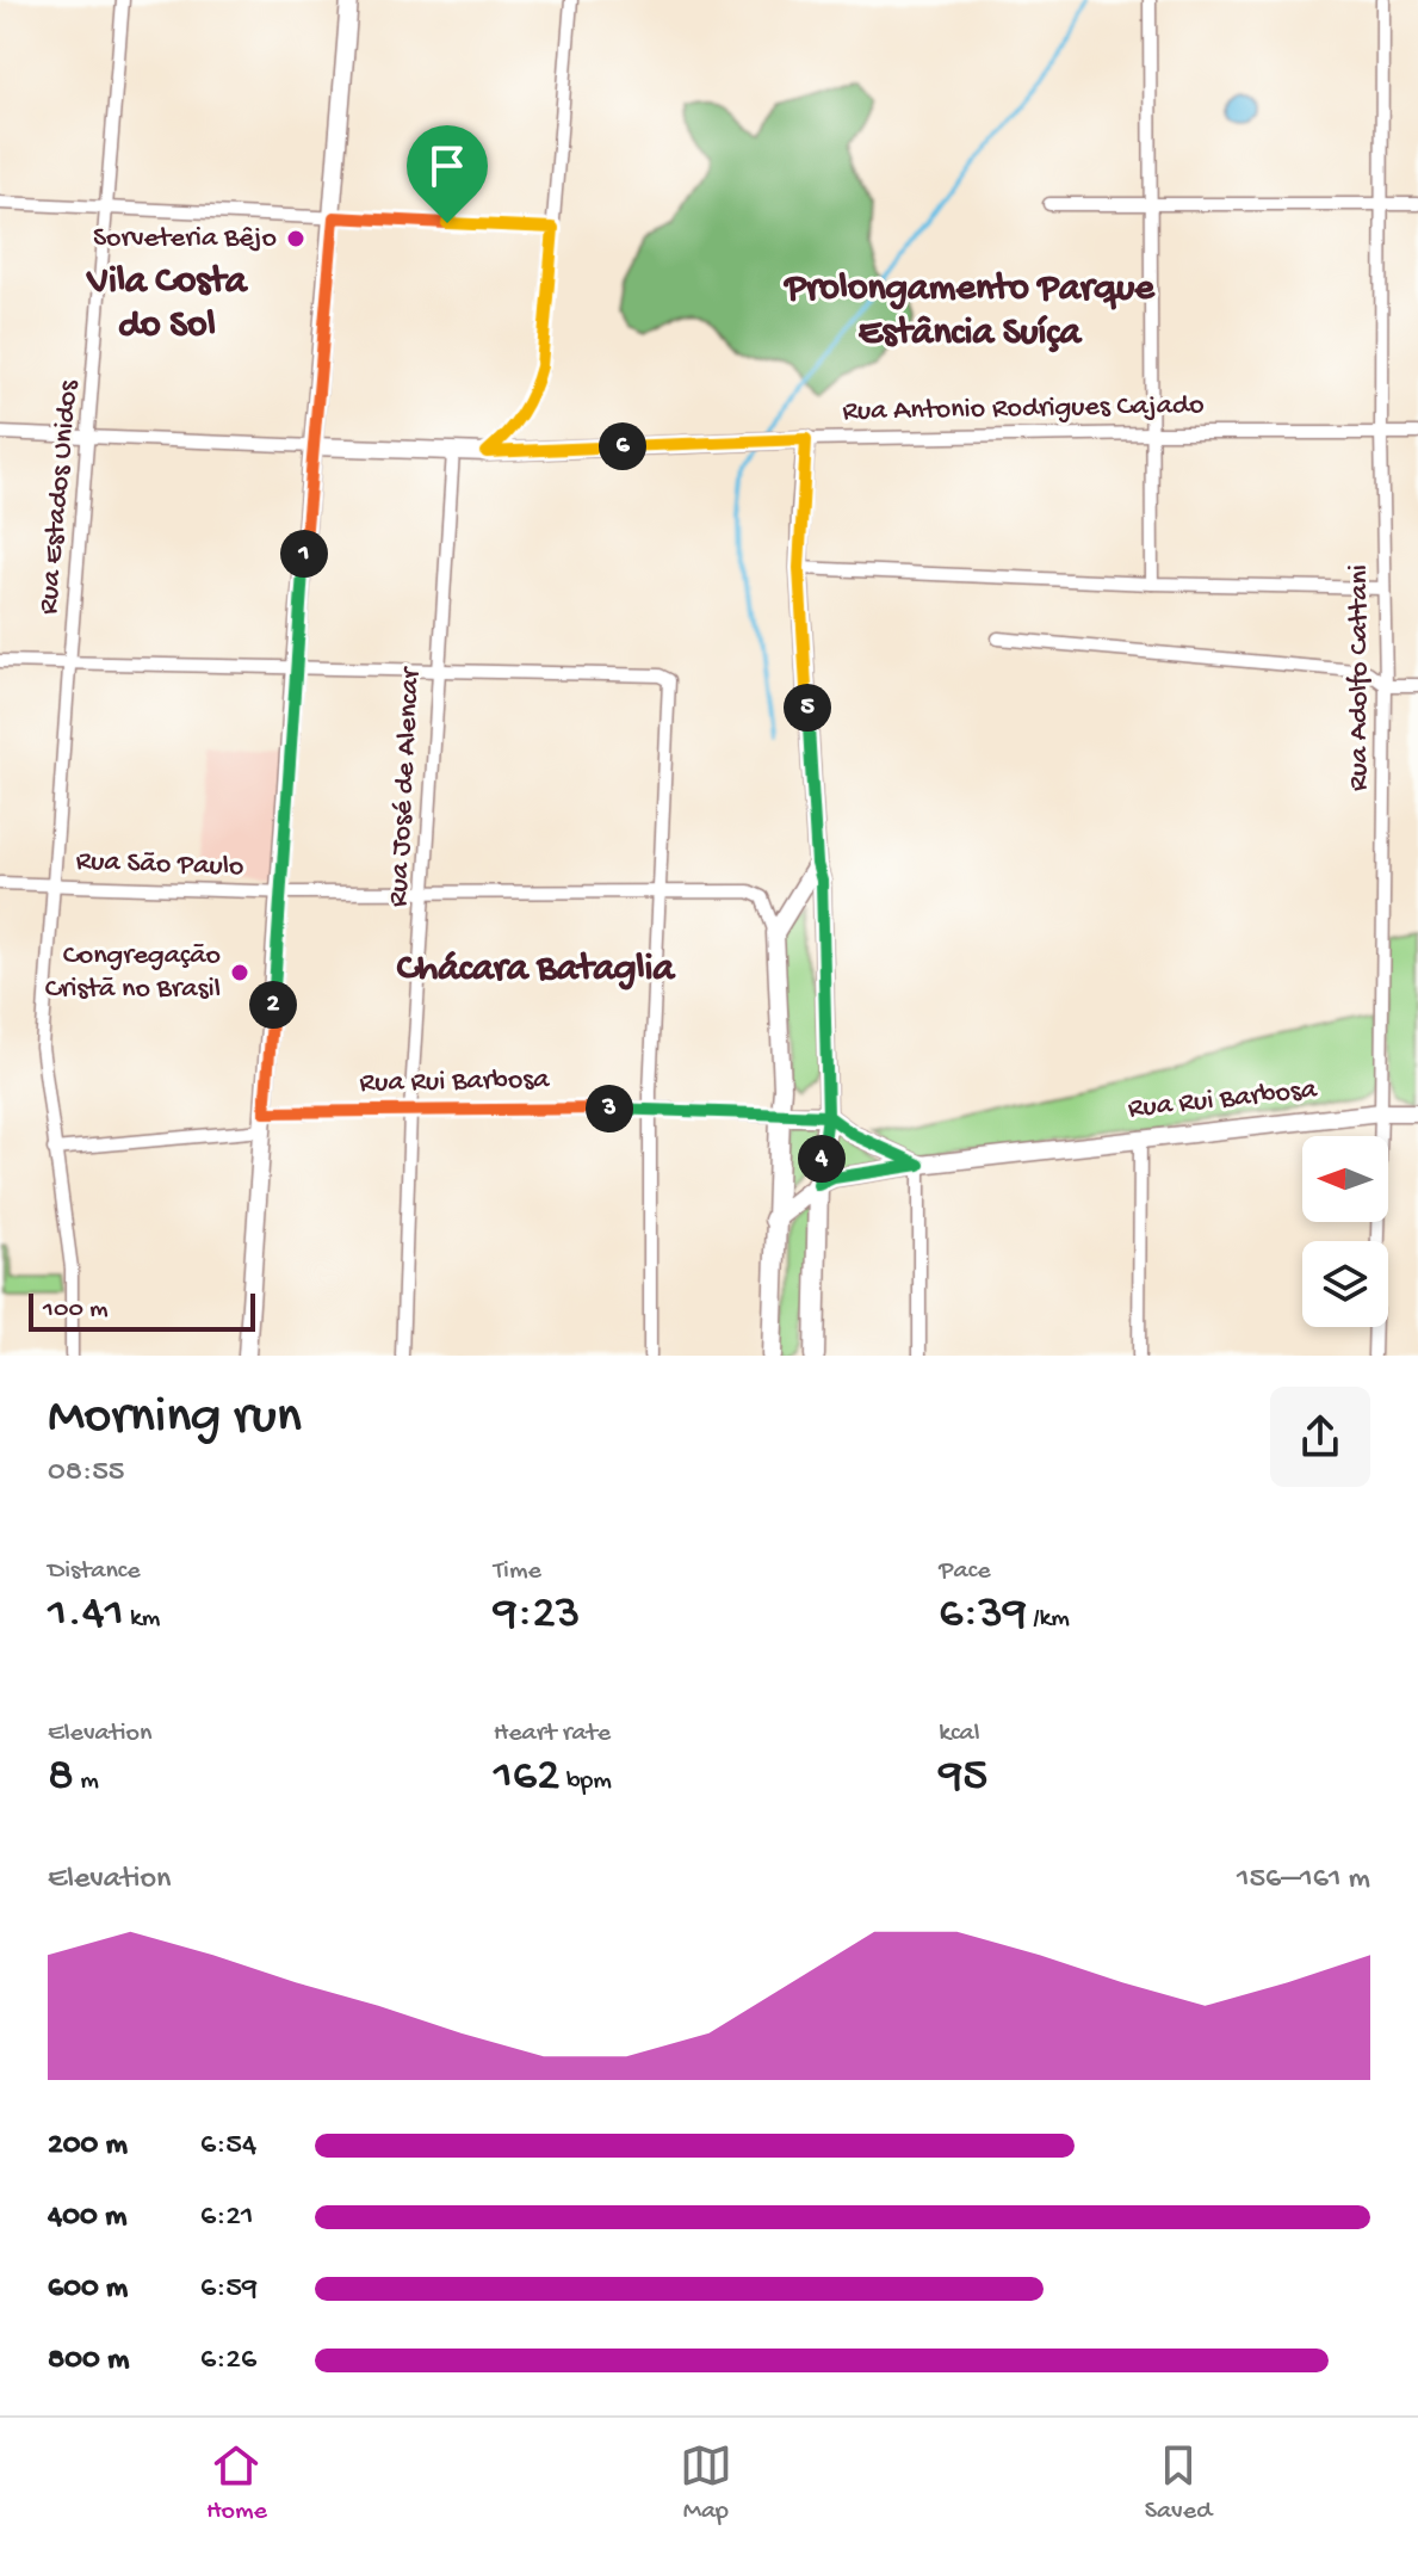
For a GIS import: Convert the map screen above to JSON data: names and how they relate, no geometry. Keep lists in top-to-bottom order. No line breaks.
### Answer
{"streets":{"main road":["Rua Rui Barbosa"],"street":["Rua Antonio Rodrigues Cajado","Rua Estados Unidos","Rua Adolfo Cattani","Rua José de Alencar","Rua São Paulo"]},"crossings":[["Rua Antonio Rodrigues Cajado","Rua Estados Unidos"],["Rua Antonio Rodrigues Cajado","Rua Adolfo Cattani"],["Rua Antonio Rodrigues Cajado","Rua José de Alencar"],["Rua Estados Unidos","Rua São Paulo"],["Rua Estados Unidos","Rua Rui Barbosa"],["Rua Adolfo Cattani","Rua Rui Barbosa"],["Rua José de Alencar","Rua São Paulo"],["Rua José de Alencar","Rua Rui Barbosa"]],"districts":["Vila Costa do Sol","Prolongamento Parque Estância Suíça","Chácara Bataglia"],"places":["Sorveteria Bêjo","Congregação Cristã no Brasil"],"scale_bar":"100 m","north":"left","page":{"pins":["6","1","5","2","3","4"],"scale":"100 m","heading":["Morning run","08:55"],"stats":[["Distance","1.41 km"],["Time","9:23"],["Pace","6:39 /km"],["Elevation","8 m"],["Heart rate","162 bpm"],["kcal","95"]],"chart":["Elevation","156–161 m"],"list":[{"name":"200 m","note":"6:54"},{"name":"400 m","note":"6:21"},{"name":"600 m","note":"6:59"},{"name":"800 m","note":"6:26"}],"tabs":["Home","Map","Saved"]}}
